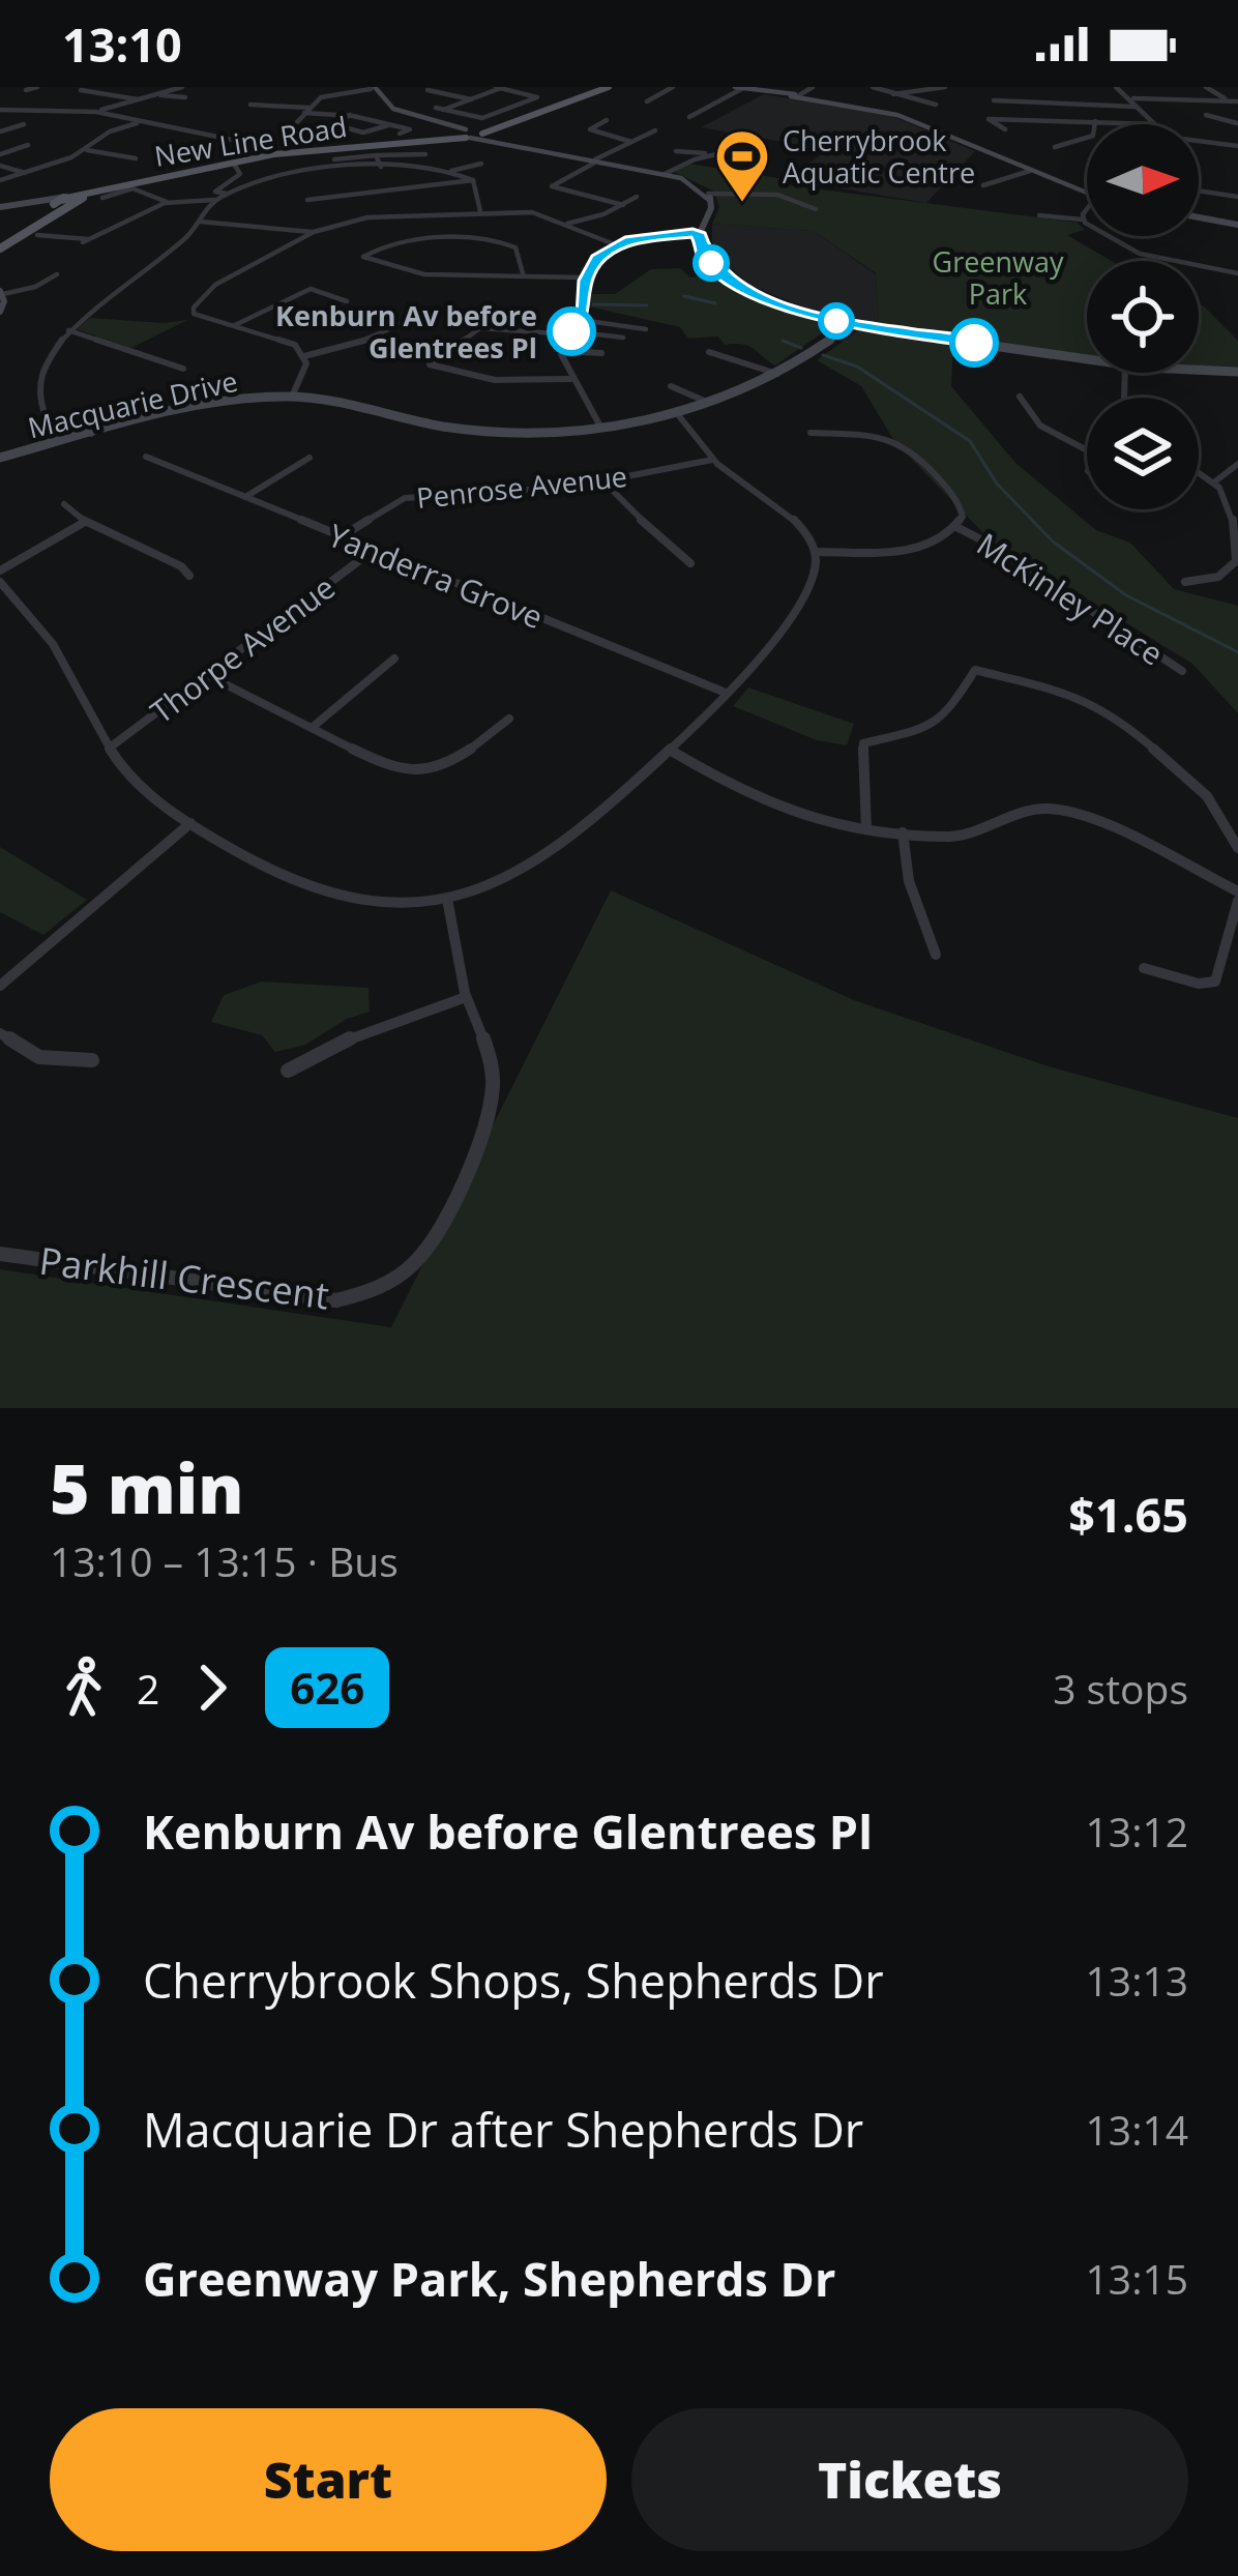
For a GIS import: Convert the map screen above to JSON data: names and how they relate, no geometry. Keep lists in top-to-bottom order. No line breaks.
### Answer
{"streets":{"main road":["New Line Road","Macquarie Drive"],"street":["Penrose Avenue","Yanderra Grove","McKinley Place","Thorpe Avenue","Parkhill Crescent"]},"crossings":[["Penrose Avenue","Yanderra Grove"],["Yanderra Grove","Thorpe Avenue"]],"parks":["Greenway Park"],"places":{"sports":["Cherrybrook Aquatic Centre"],"other":["Kenburn Av before Glentrees Pl"]},"lines":["bus line 626"],"north":"right","page":{"status":"13:10","heading":["5 min","13:10 – 13:15 · Bus","$1.65"],"legs":["2","626","3 stops"],"list":[{"name":"Kenburn Av before Glentrees Pl","value":"13:12"},{"name":"Cherrybrook Shops, Shepherds Dr","value":"13:13"},{"name":"Macquarie Dr after Shepherds Dr","value":"13:14"},{"name":"Greenway Park, Shepherds Dr","value":"13:15"}],"buttons":["Start","Tickets"]}}
